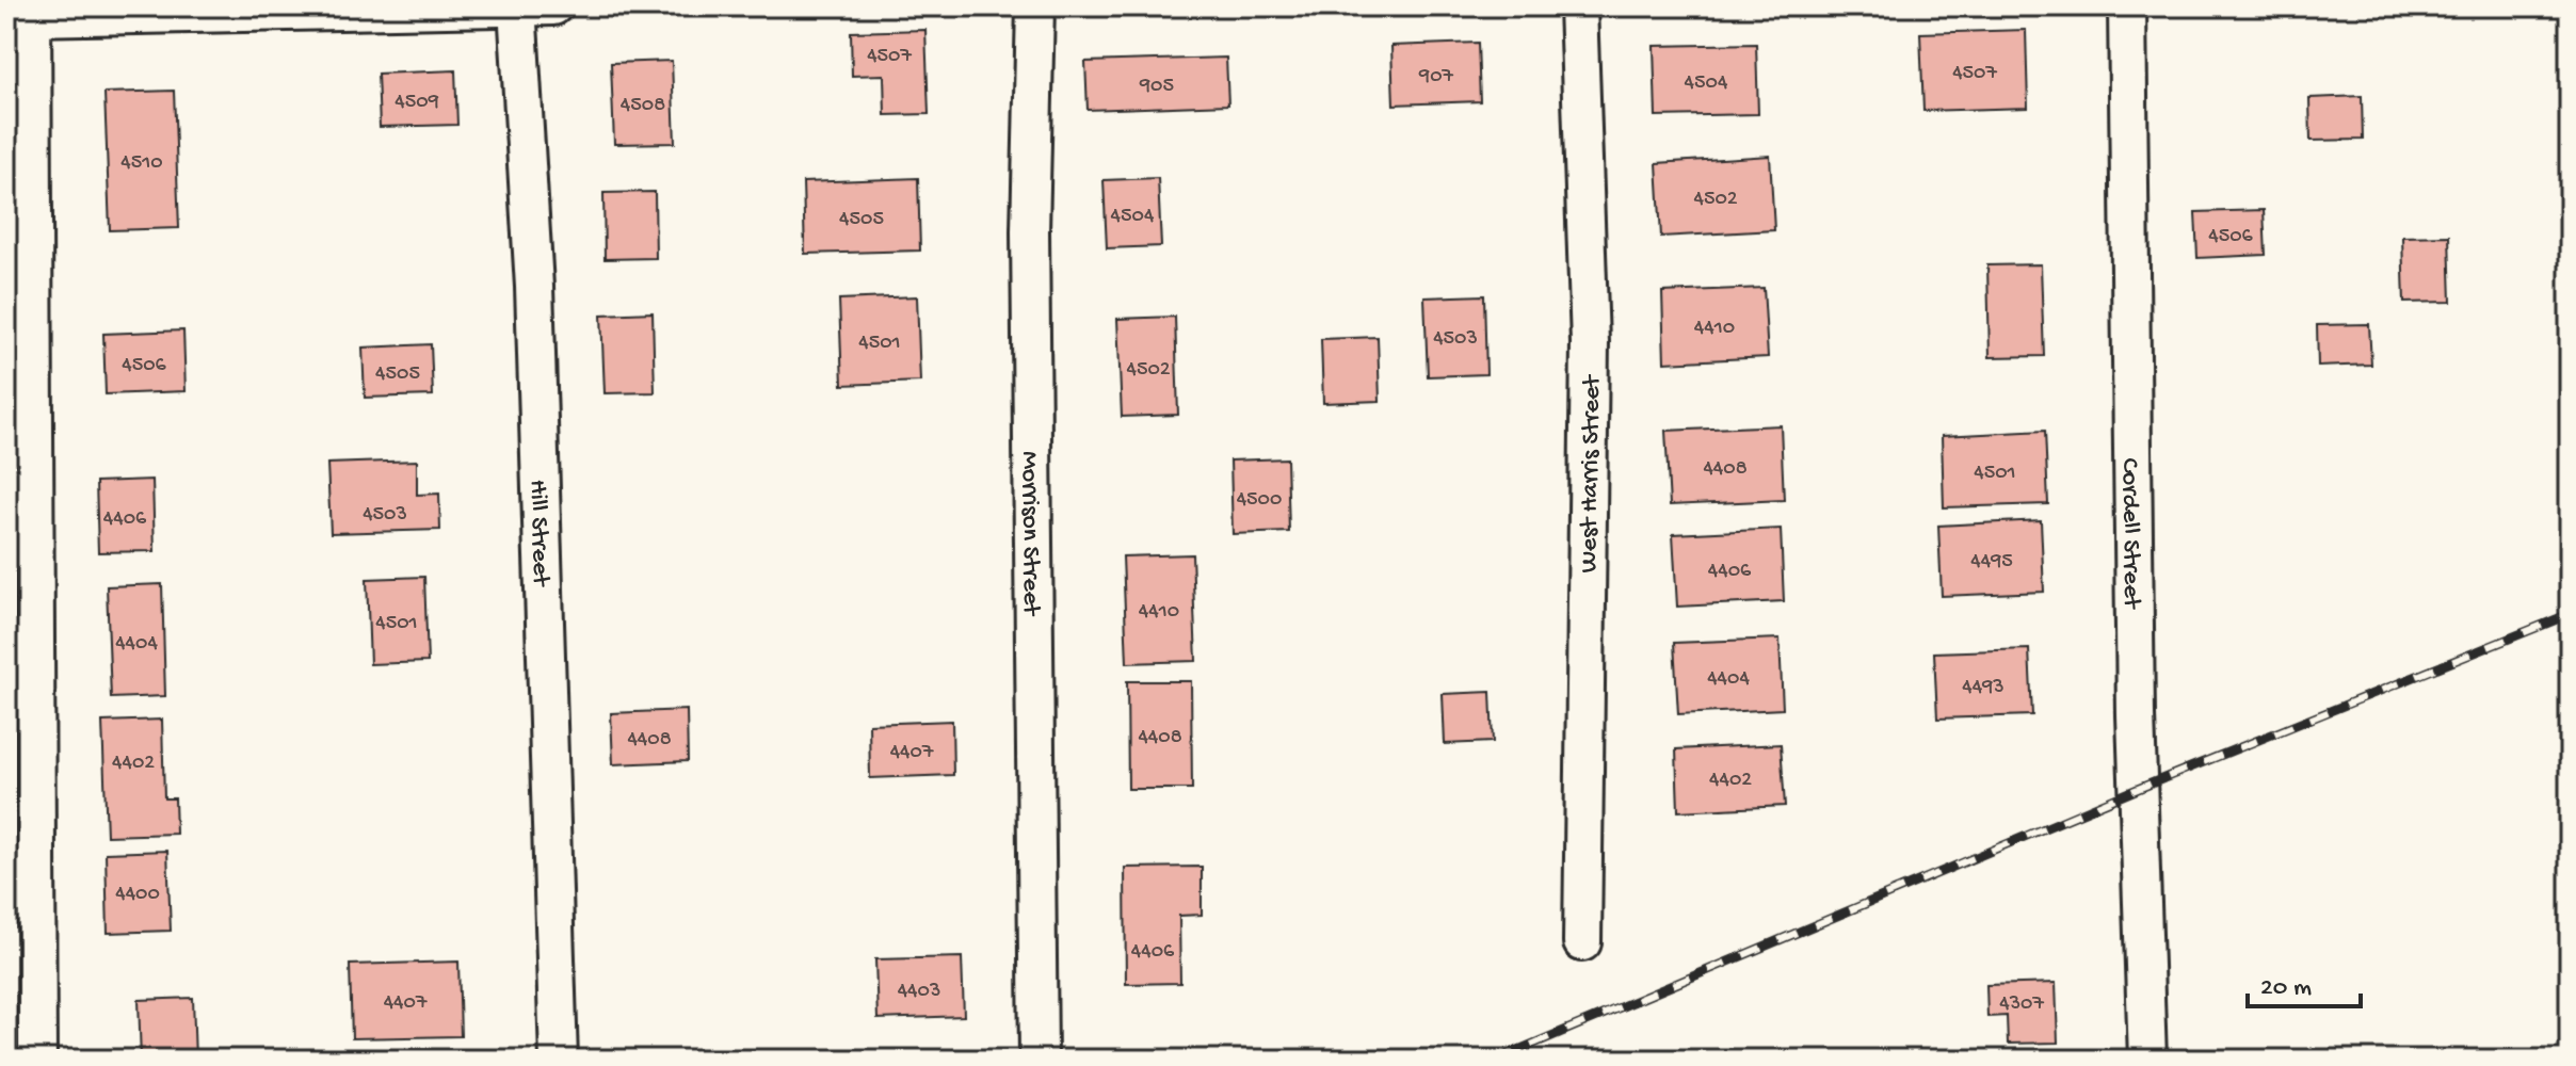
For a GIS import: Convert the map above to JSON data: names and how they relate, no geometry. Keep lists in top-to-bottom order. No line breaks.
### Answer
{"streets":{"street":["West Harris Street","Hill Street","Morrison Street","Cordell Street"]},"house_numbers":["4507","4507","907","4504","905","4509","4508","4510","4502","4504","4505","4506","4410","4503","4501","4506","4502","4505","4408","4501","4500","4503","4406","4495","4406","4410","4501","4404","4404","4493","4408","4408","4407","4402","4402","4400","4406","4403","4407","4307"],"scale_bar":"20 m"}
